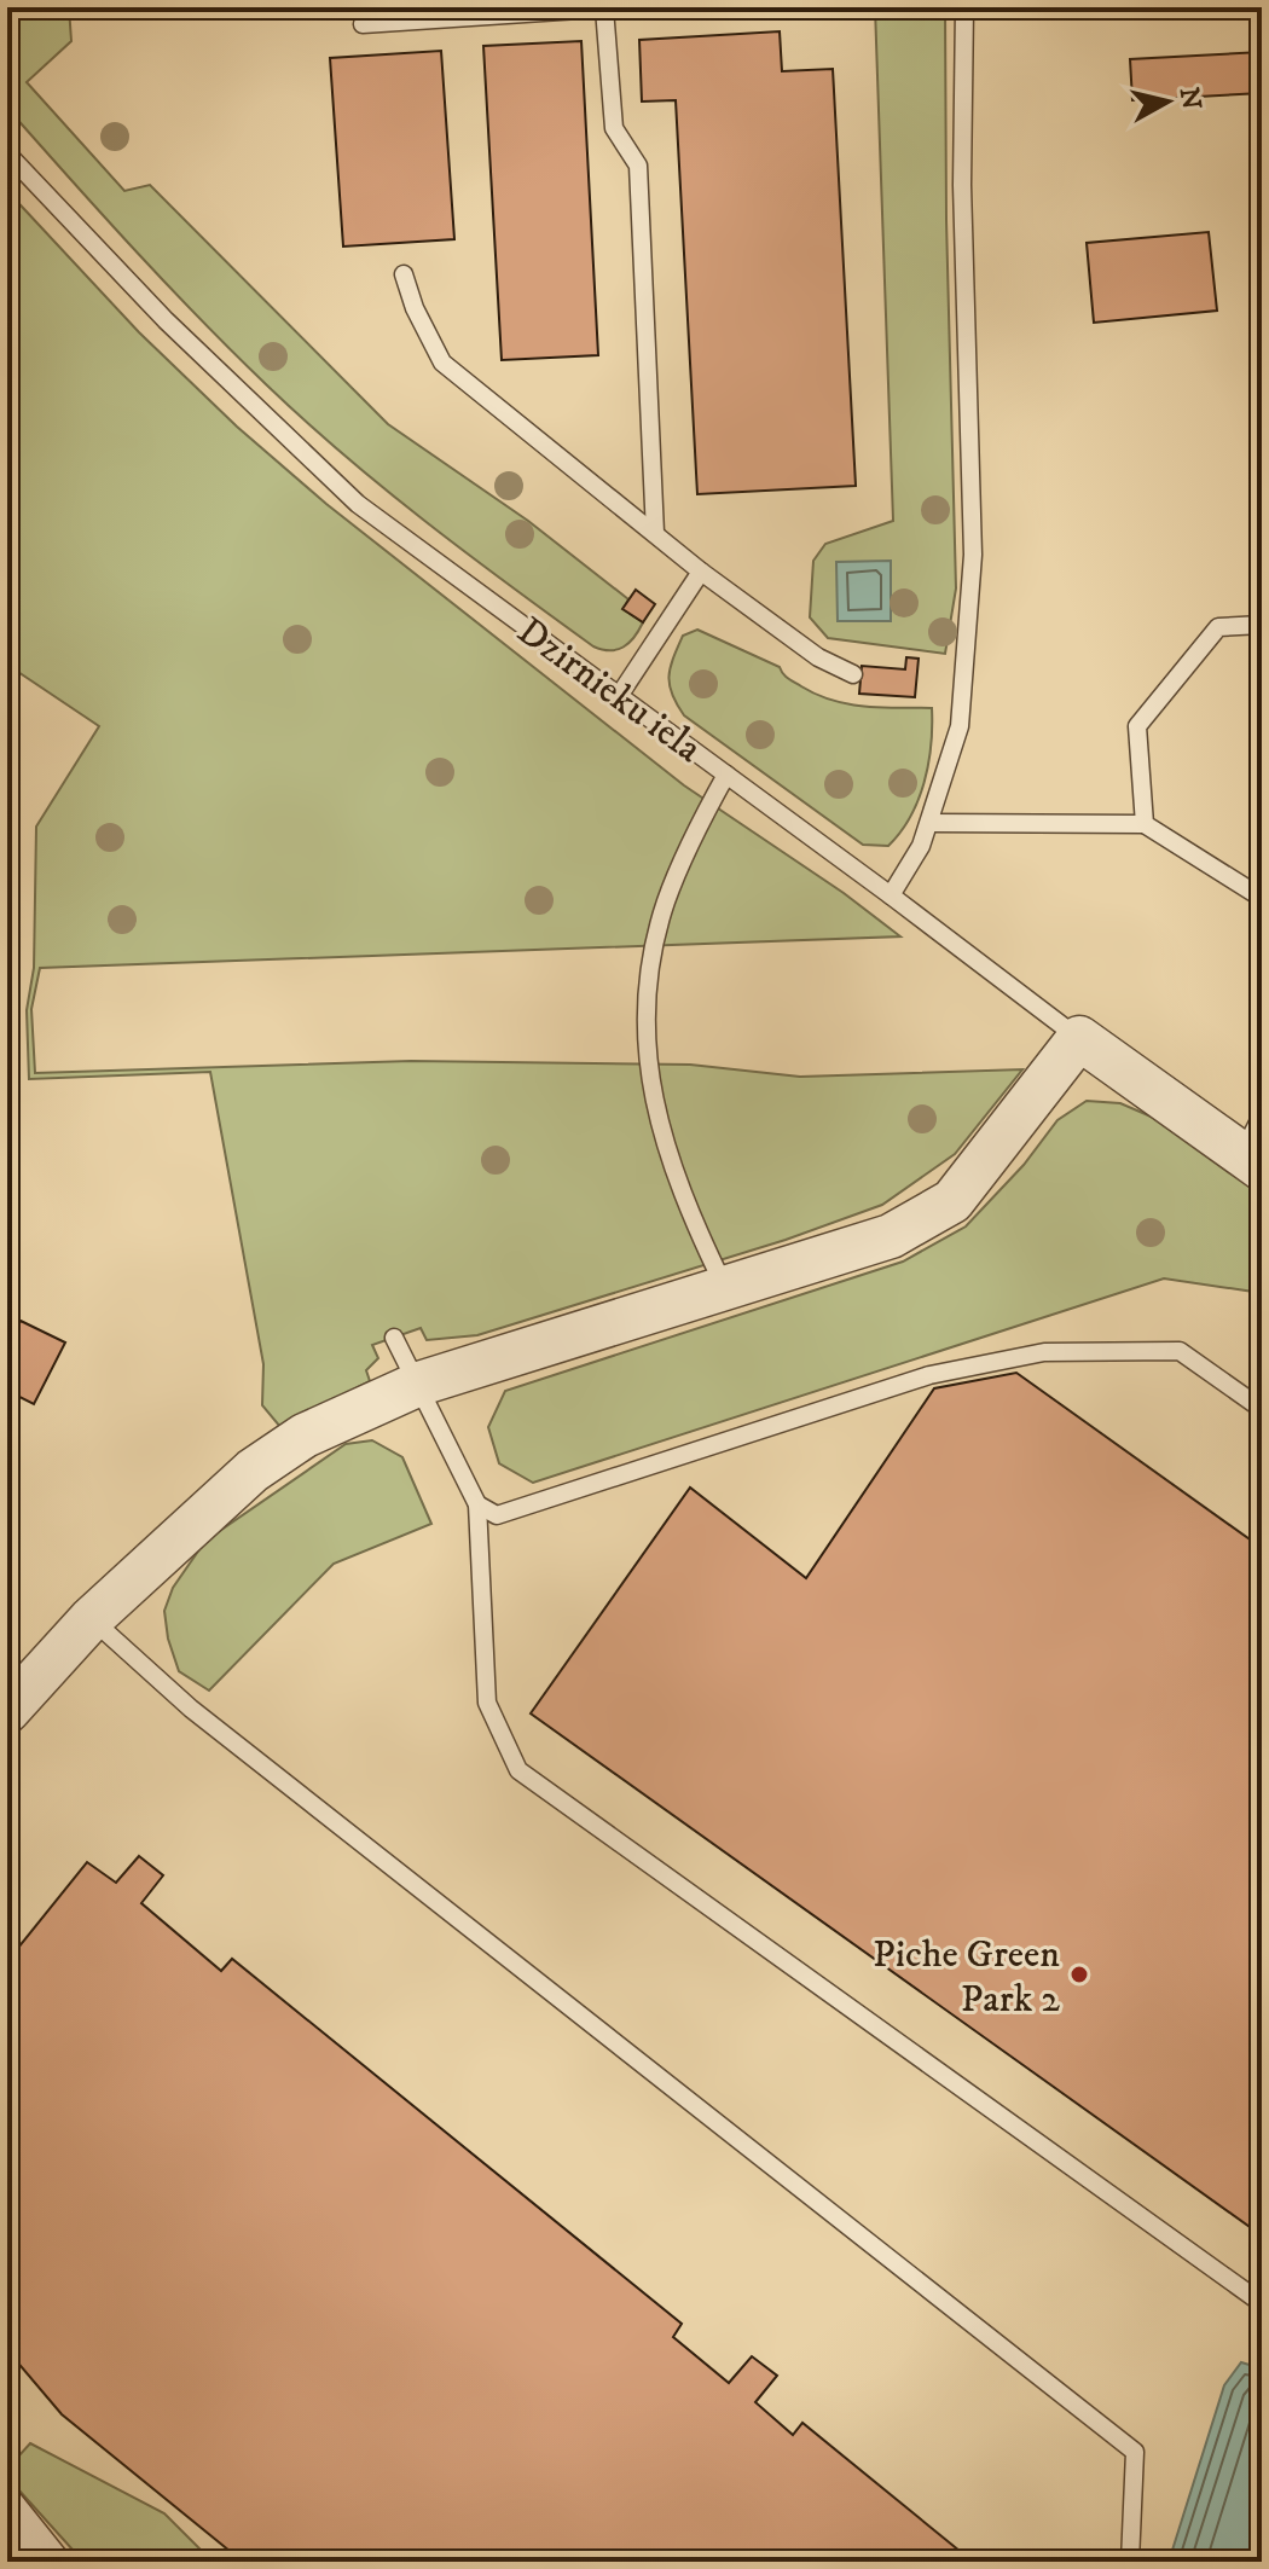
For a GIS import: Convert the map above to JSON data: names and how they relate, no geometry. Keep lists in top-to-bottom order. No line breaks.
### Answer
{"streets":{"street":["Dzirnieku iela"]},"places":["Piche Green Park 2"],"north":"right"}
